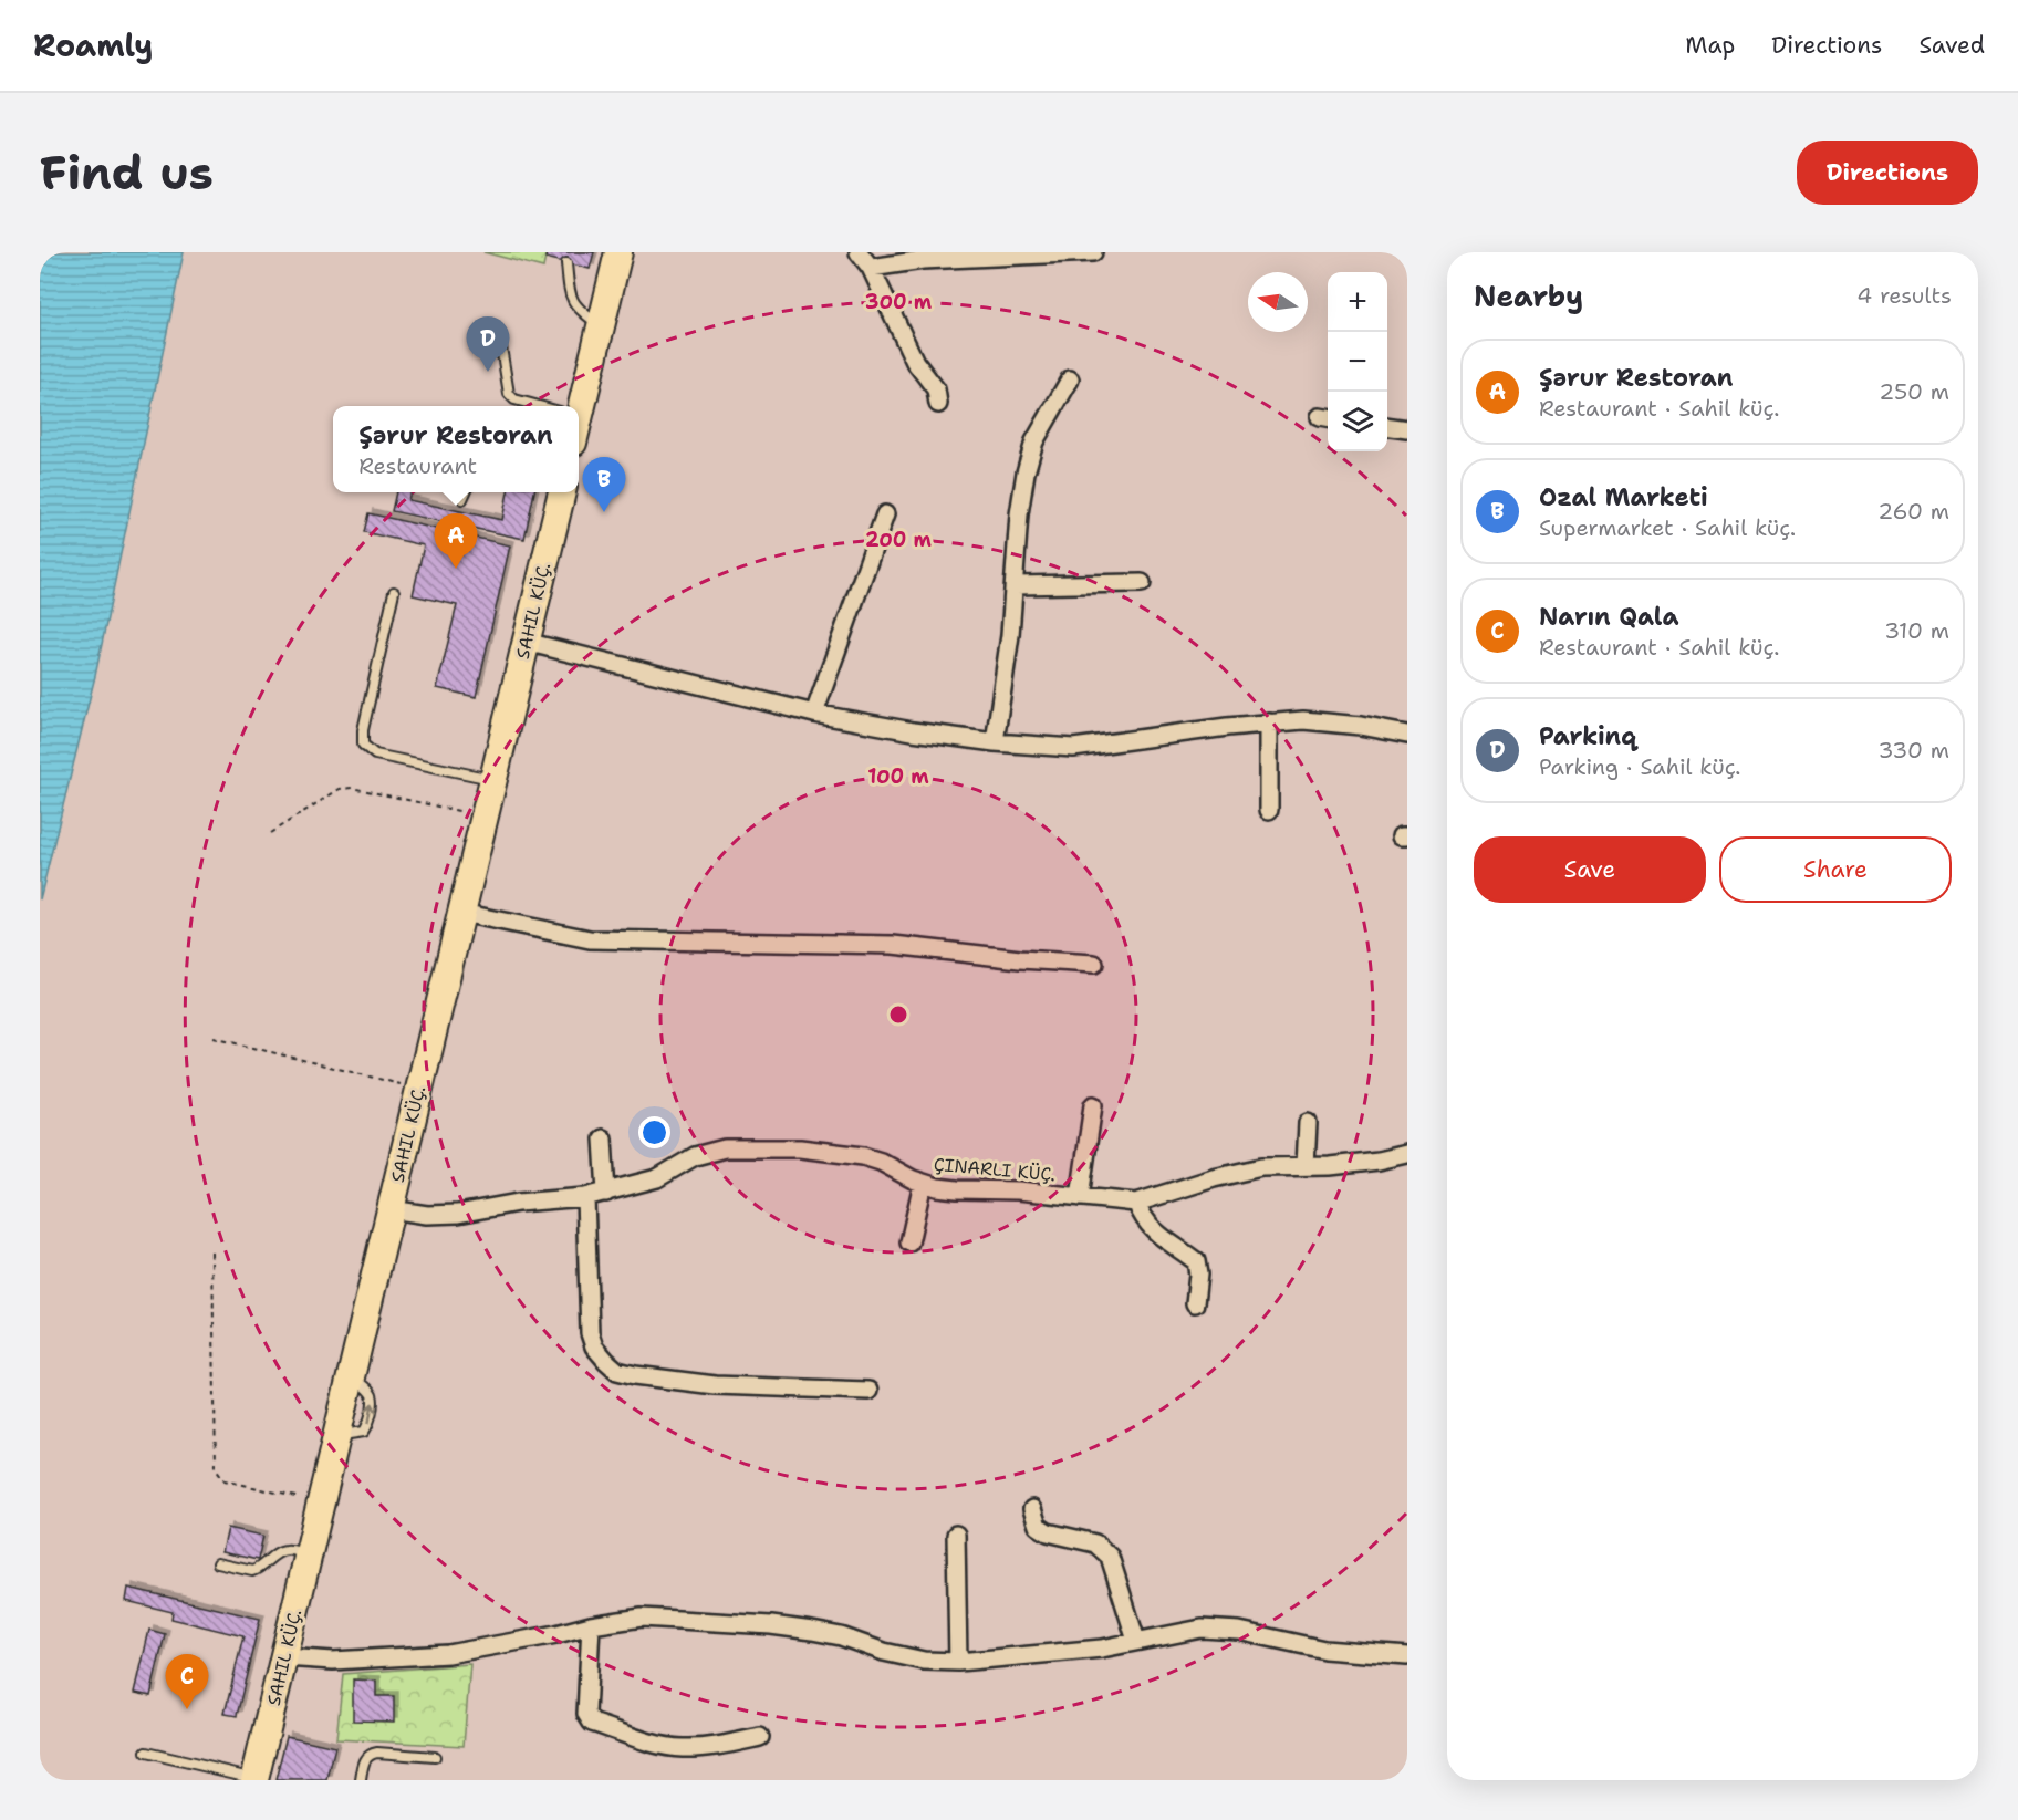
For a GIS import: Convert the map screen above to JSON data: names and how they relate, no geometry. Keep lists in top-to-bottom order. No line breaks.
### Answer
{"streets":{"main road":["SAHIL KÜÇ."]},"north":"left","page":{"header":"Roamly","nav":["Map","Directions","Saved"],"buttons":["Directions",["Save","Share"]],"title":"Find us","heading":["Nearby","4 results"],"map_buttons":["+","−"],"pins":["D","B","A","C"],"list":[{"mark":"A","name":"Şərur Restoran","note":"Restaurant · Sahil küç.","value":"250 m"},{"mark":"B","name":"Ozal Marketi","note":"Supermarket · Sahil küç.","value":"260 m"},{"mark":"C","name":"Narın Qala","note":"Restaurant · Sahil küç.","value":"310 m"},{"mark":"D","name":"Parkinq","note":"Parking · Sahil küç.","value":"330 m"}],"popup":["Şərur Restoran","Restaurant"]},"rings":["300 m","200 m","100 m"]}
